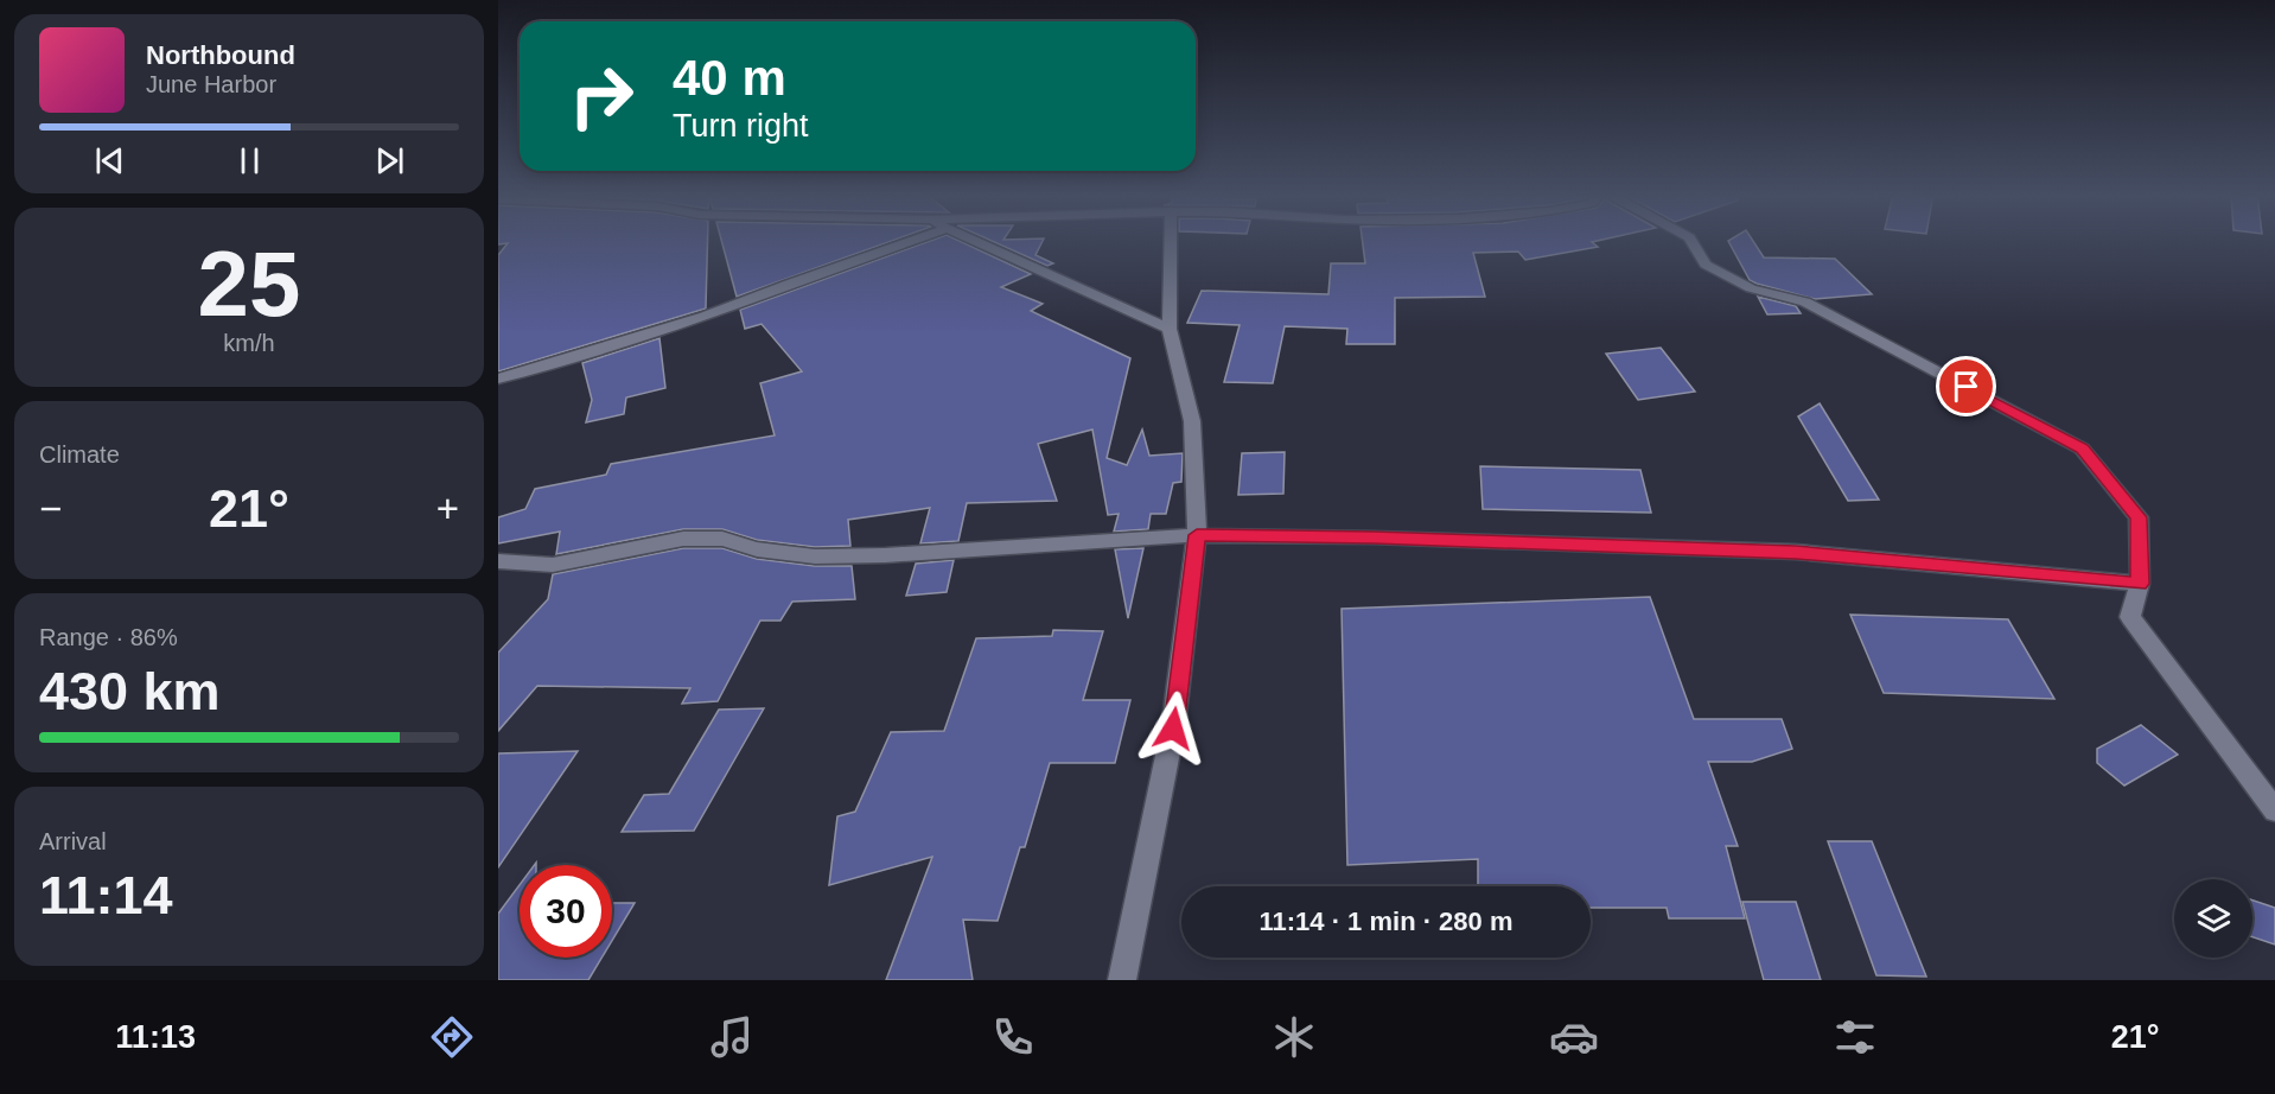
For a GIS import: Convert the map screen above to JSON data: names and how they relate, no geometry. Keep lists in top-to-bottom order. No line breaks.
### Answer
{"page":{"turn":["40 m","Turn right"],"song":["Northbound","June Harbor"],"tile":[["25","km/h"],"Climate",["Range · 86%","430 km"],["Arrival","11:14"]],"heat":["−","21°","+"],"limit":"30","trip":"11:14 · 1 min · 280 m","tabs":["11:13","21°"]}}
